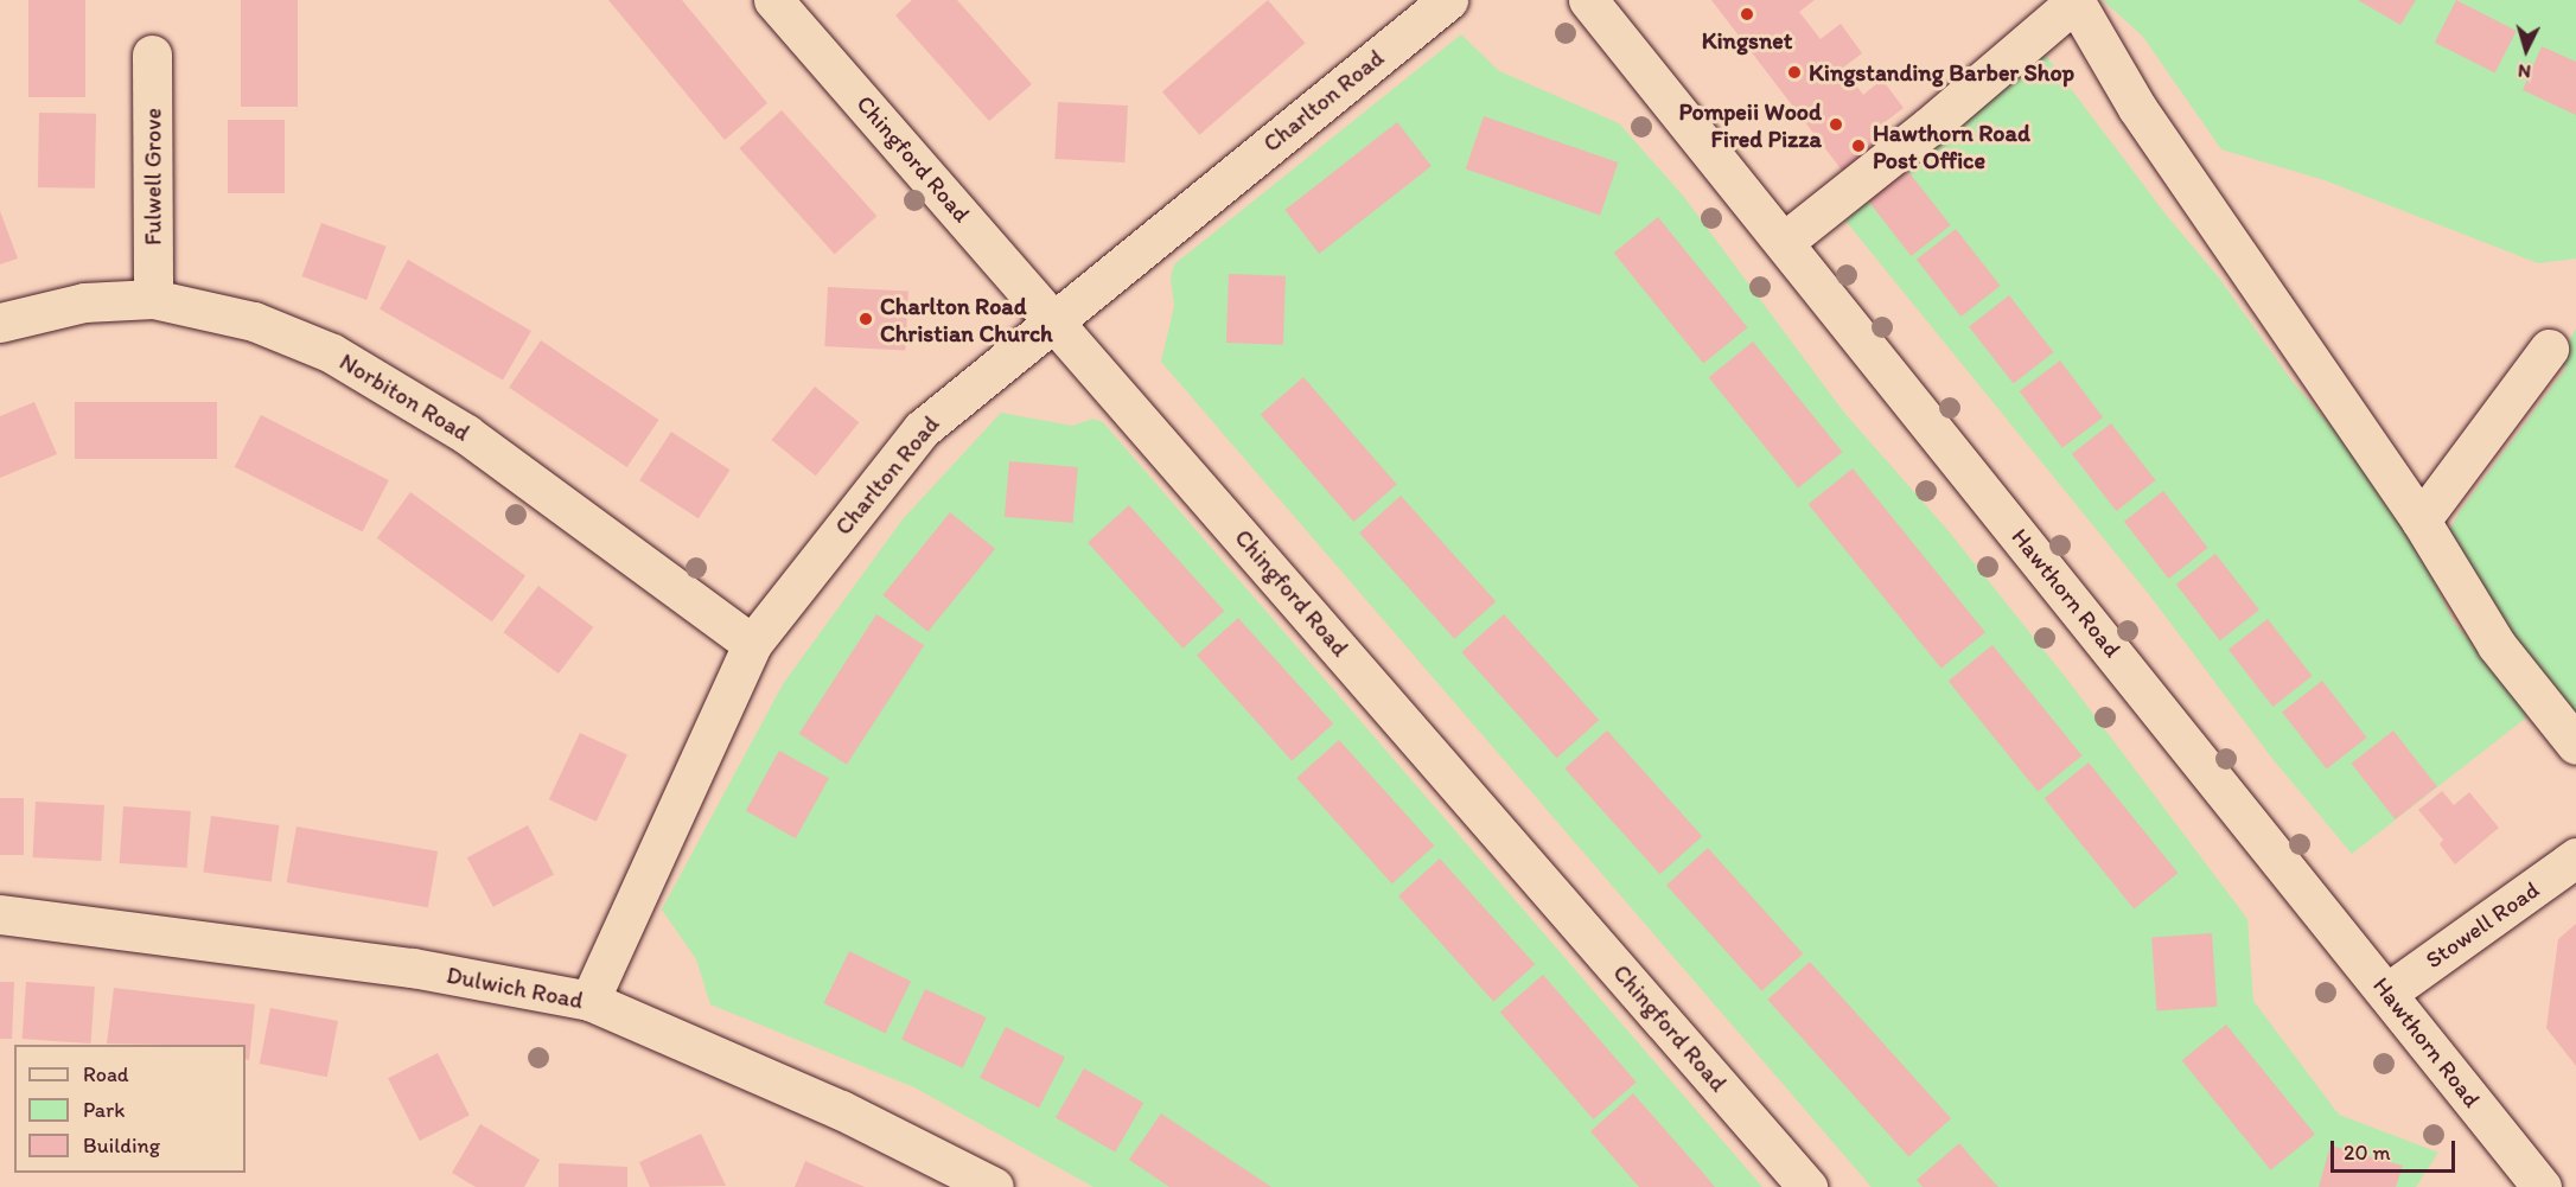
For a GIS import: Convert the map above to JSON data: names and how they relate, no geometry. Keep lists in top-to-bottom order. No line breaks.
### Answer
{"streets":{"street":["Charlton Road","Chingford Road","Fulwell Grove","Norbiton Road","Hawthorn Road","Stowell Road","Dulwich Road"]},"crossings":[["Charlton Road","Chingford Road"],["Charlton Road","Norbiton Road"],["Charlton Road","Dulwich Road"],["Fulwell Grove","Norbiton Road"],["Hawthorn Road","Stowell Road"]],"places":["Kingsnet","Kingstanding Barber Shop","Pompeii Wood Fired Pizza","Hawthorn Road Post Office","Charlton Road Christian Church"],"legend":["Road","Park","Building"],"scale_bar":"20 m","north":"bottom"}
